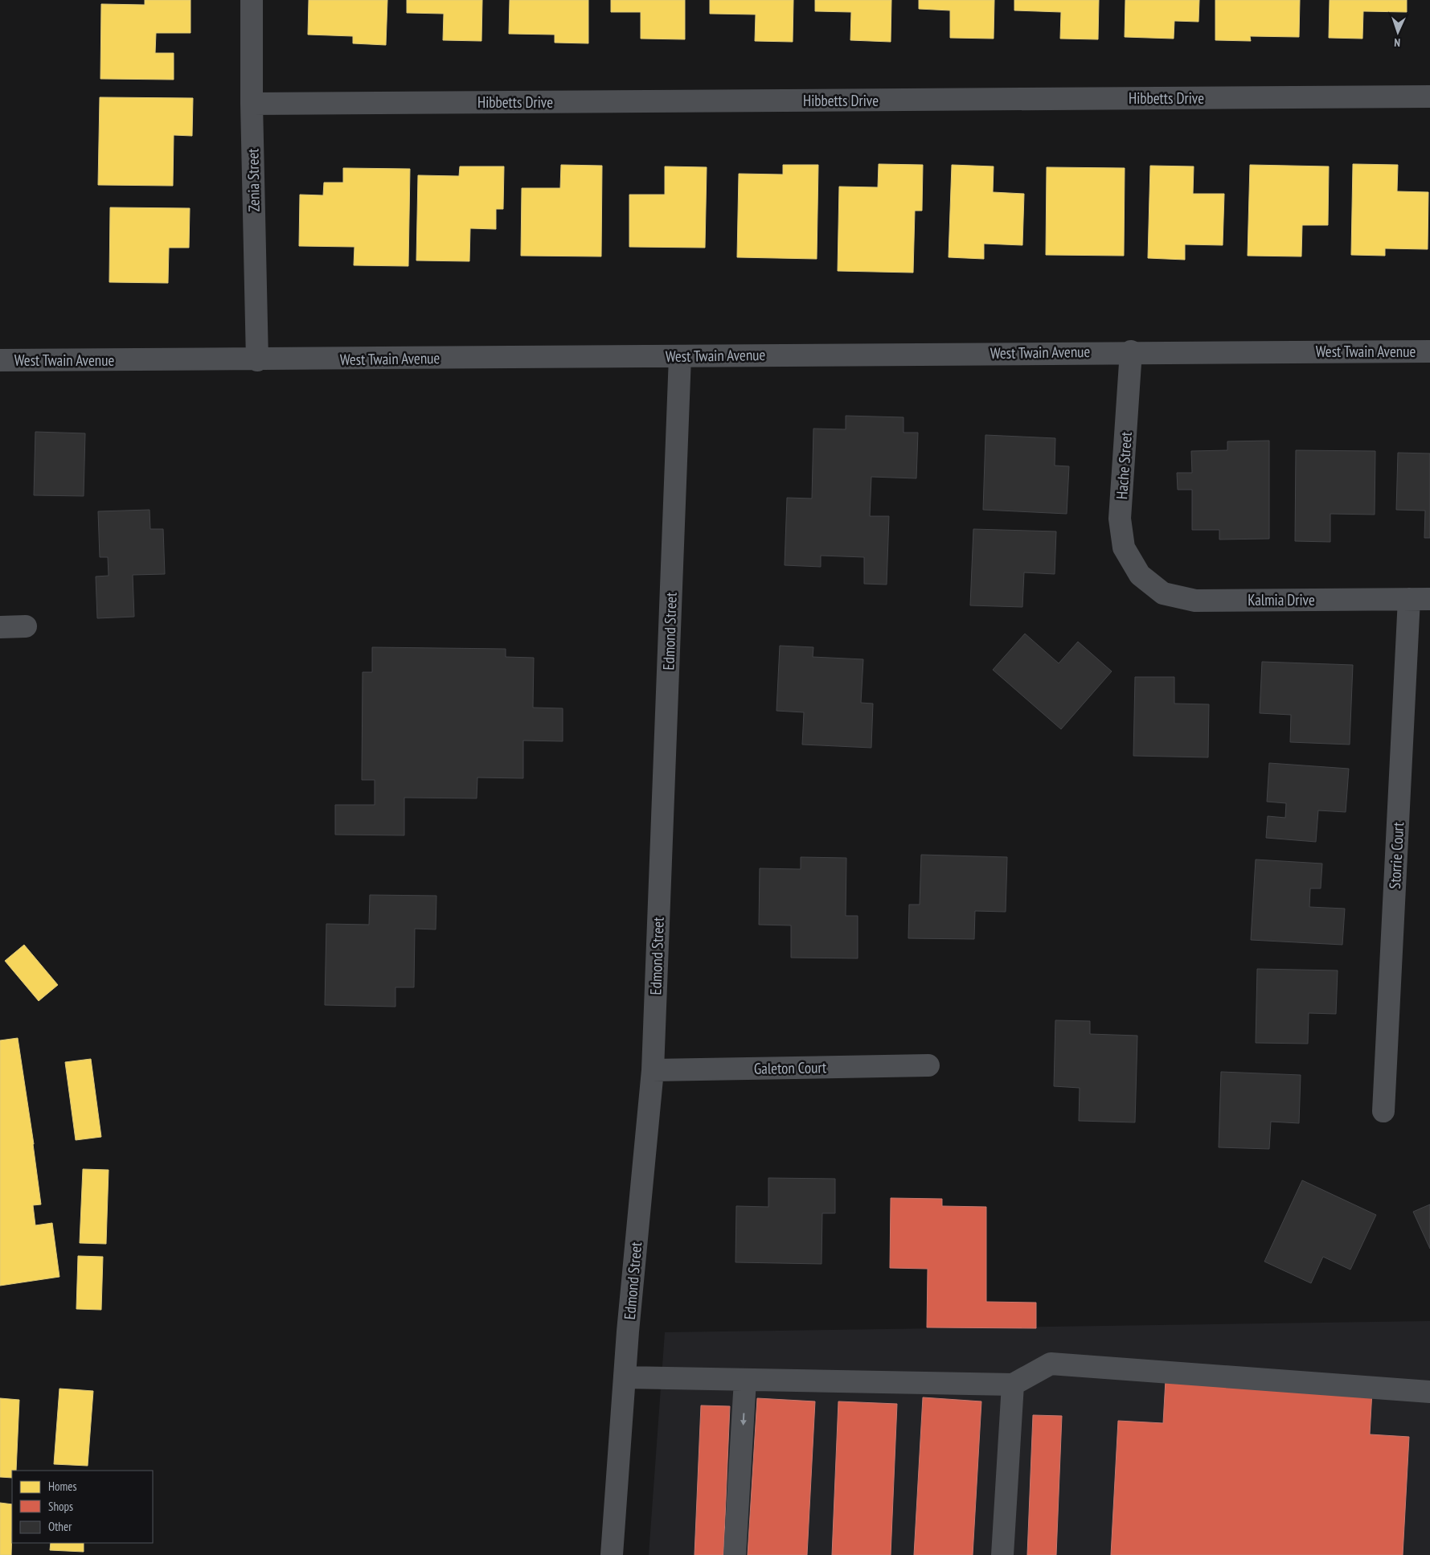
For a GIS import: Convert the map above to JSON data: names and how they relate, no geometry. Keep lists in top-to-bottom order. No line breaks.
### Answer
{"streets":{"street":["Hibbetts Drive","Zenia Street","West Twain Avenue","Hache Street","Kalmia Drive","Edmond Street","Storrie Court","Galeton Court"]},"crossings":[["Hibbetts Drive","Zenia Street"],["Zenia Street","West Twain Avenue"],["West Twain Avenue","Hache Street"],["West Twain Avenue","Edmond Street"],["Hache Street","Kalmia Drive"],["Kalmia Drive","Storrie Court"],["Edmond Street","Galeton Court"]],"legend":["Homes","Shops","Other"],"north":"bottom"}
